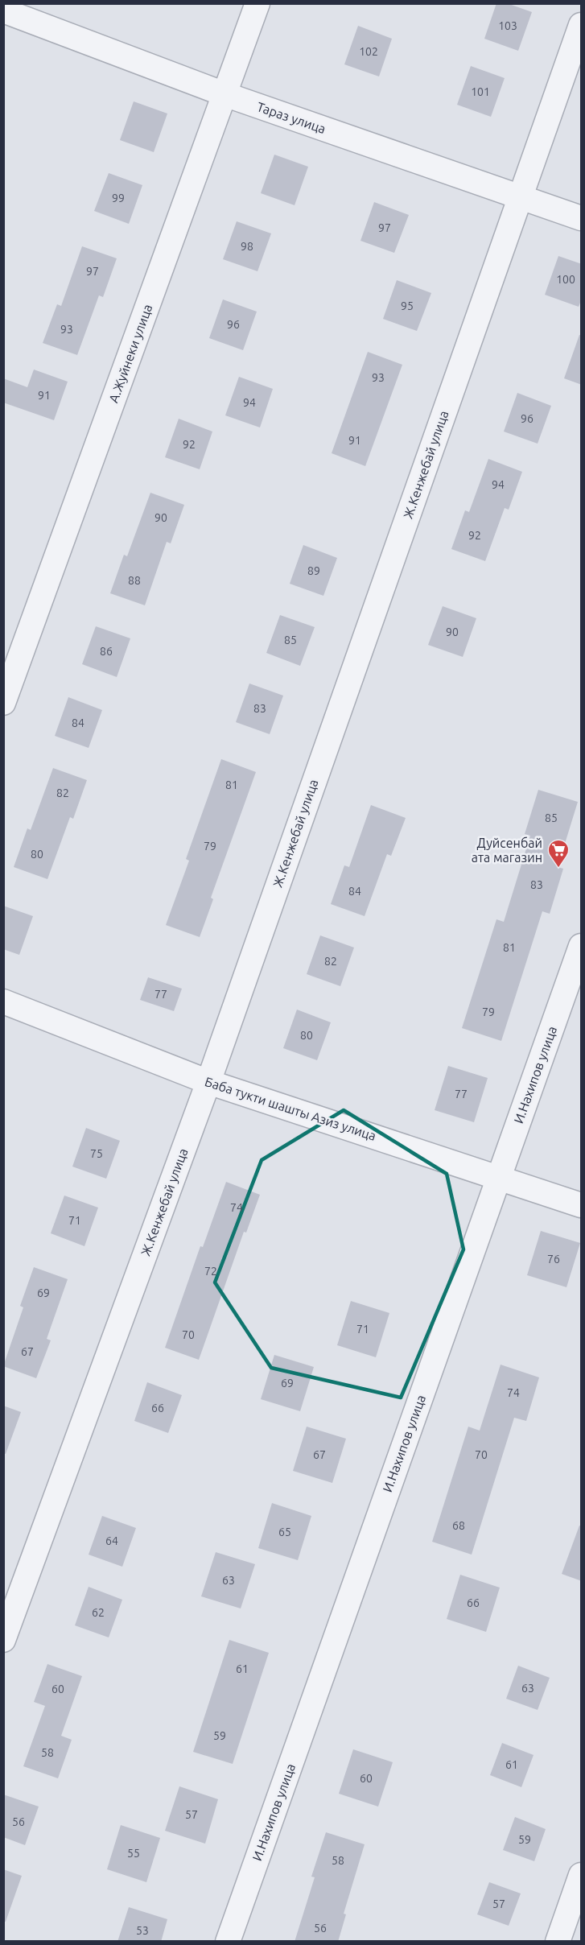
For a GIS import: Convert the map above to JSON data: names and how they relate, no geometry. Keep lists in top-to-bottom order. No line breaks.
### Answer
{"streets":{"street":["Тараз улица","А.Жуйнеки улица","Ж.Кенжебай улица","И.Нахипов улица","Баба тукти шашты Азиз улица"]},"crossings":[["Тараз улица","А.Жуйнеки улица"],["Тараз улица","Ж.Кенжебай улица"],["Ж.Кенжебай улица","Баба тукти шашты Азиз улица"],["И.Нахипов улица","Баба тукти шашты Азиз улица"]],"places":{"supermarket":["Дуйсенбай ата магазин"]},"house_numbers":["103","102","101","99","97","98","97","100","95","96","93","93","91","94","96","91","92","94","90","92","89","88","90","85","86","83","84","81","82","85","79","80","83","84","81","82","77","79","80","77","75","74","71","76","72","69","71","70","67","69","74","66","67","70","68","65","64","63","66","62","61","63","60","59","58","61","60","57","56","59","55","58","57","56","53"]}
